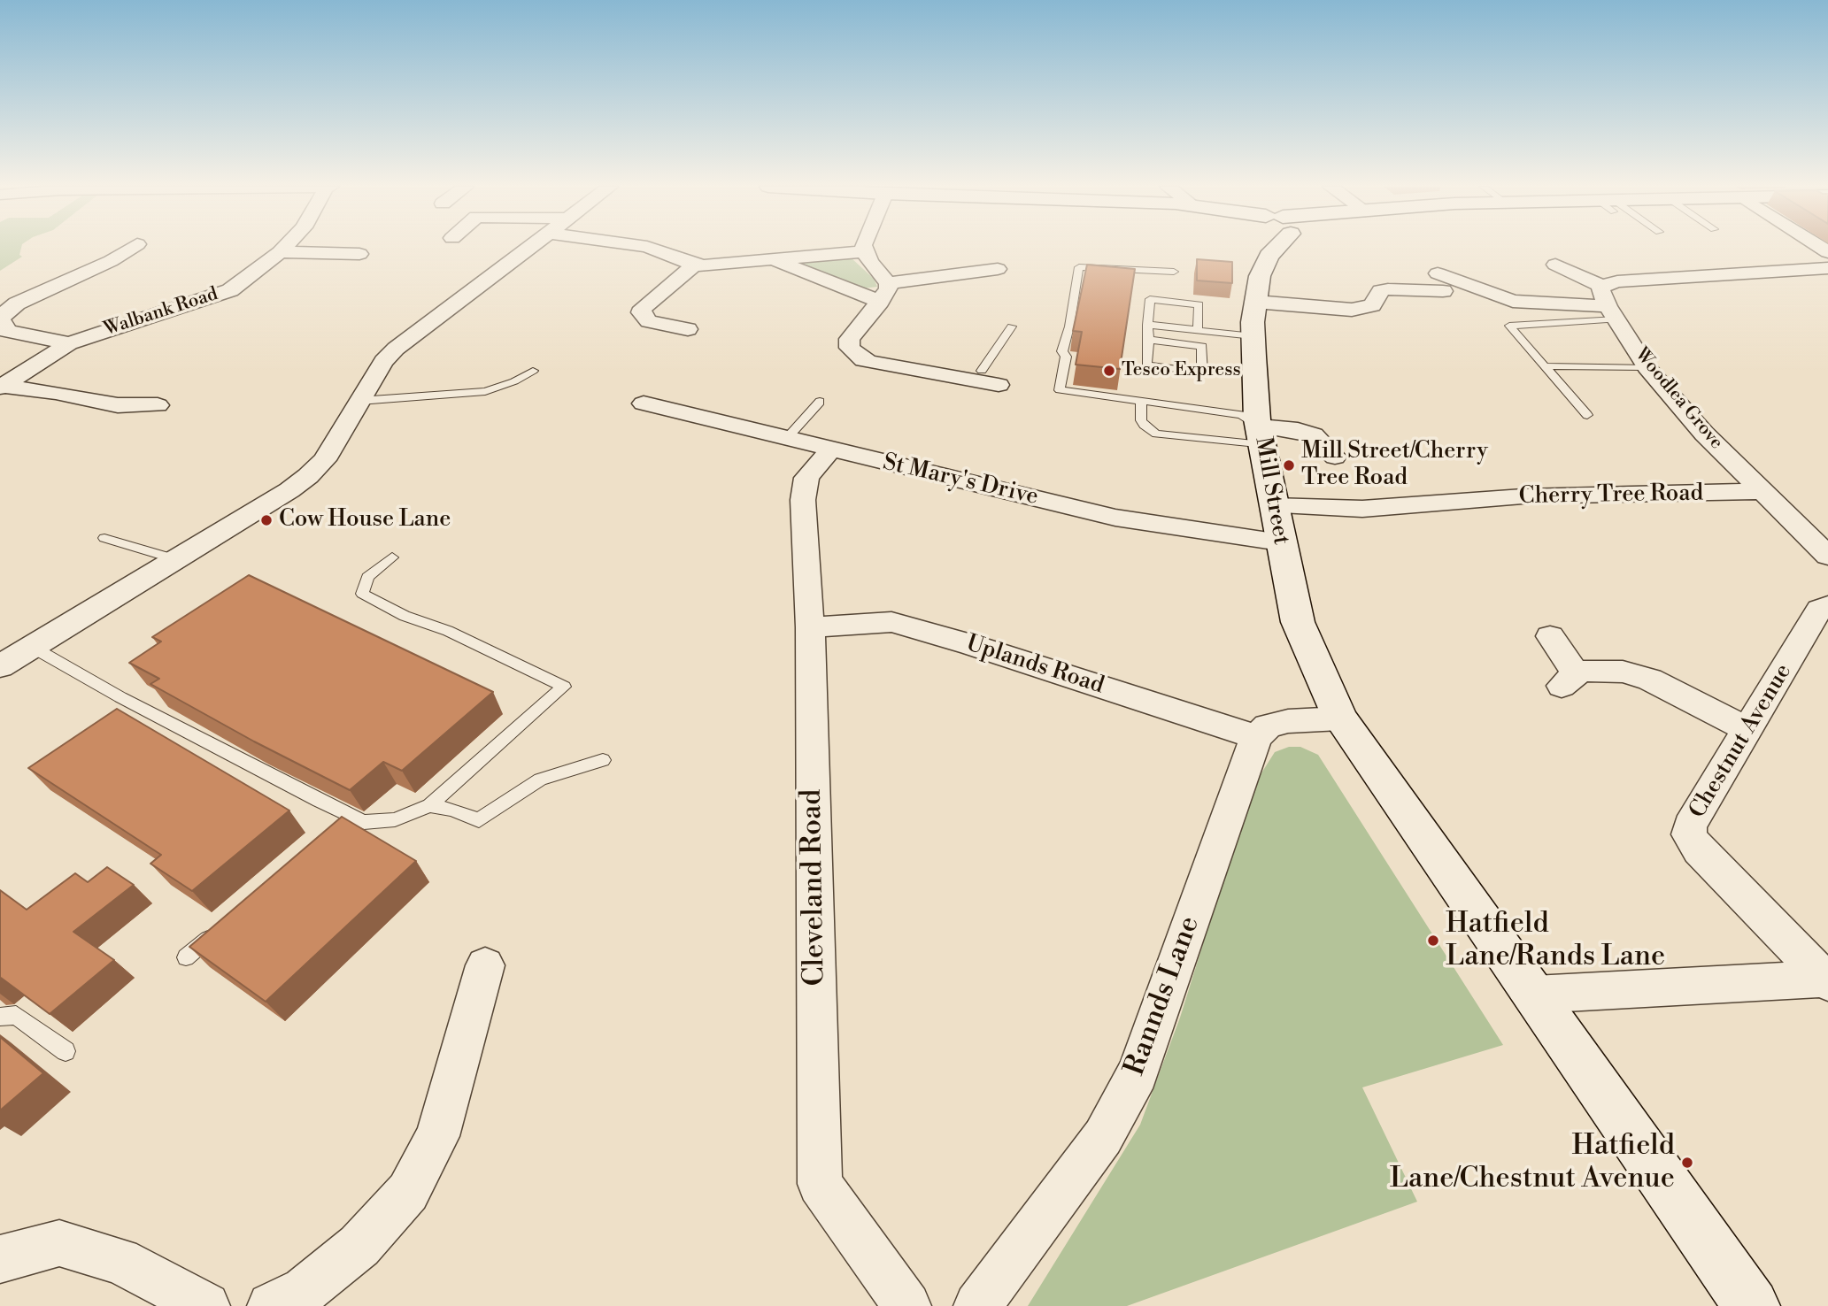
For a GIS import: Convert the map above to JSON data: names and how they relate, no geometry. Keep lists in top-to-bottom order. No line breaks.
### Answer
{"streets":{"street":["Walbank Road","Woodlea Grove","St Mary's Drive","Mill Street","Cherry Tree Road","Uplands Road","Chestnut Avenue","Cleveland Road","Rannds Lane"]},"crossings":[["Woodlea Grove","Cherry Tree Road"],["St Mary's Drive","Mill Street"],["St Mary's Drive","Cleveland Road"],["Mill Street","Cherry Tree Road"],["Uplands Road","Cleveland Road"],["Uplands Road","Rannds Lane"]],"places":["Tesco Express","Mill Street/Cherry Tree Road","Cow House Lane","Hatfield Lane/Rands Lane","Hatfield Lane/Chestnut Avenue"]}
